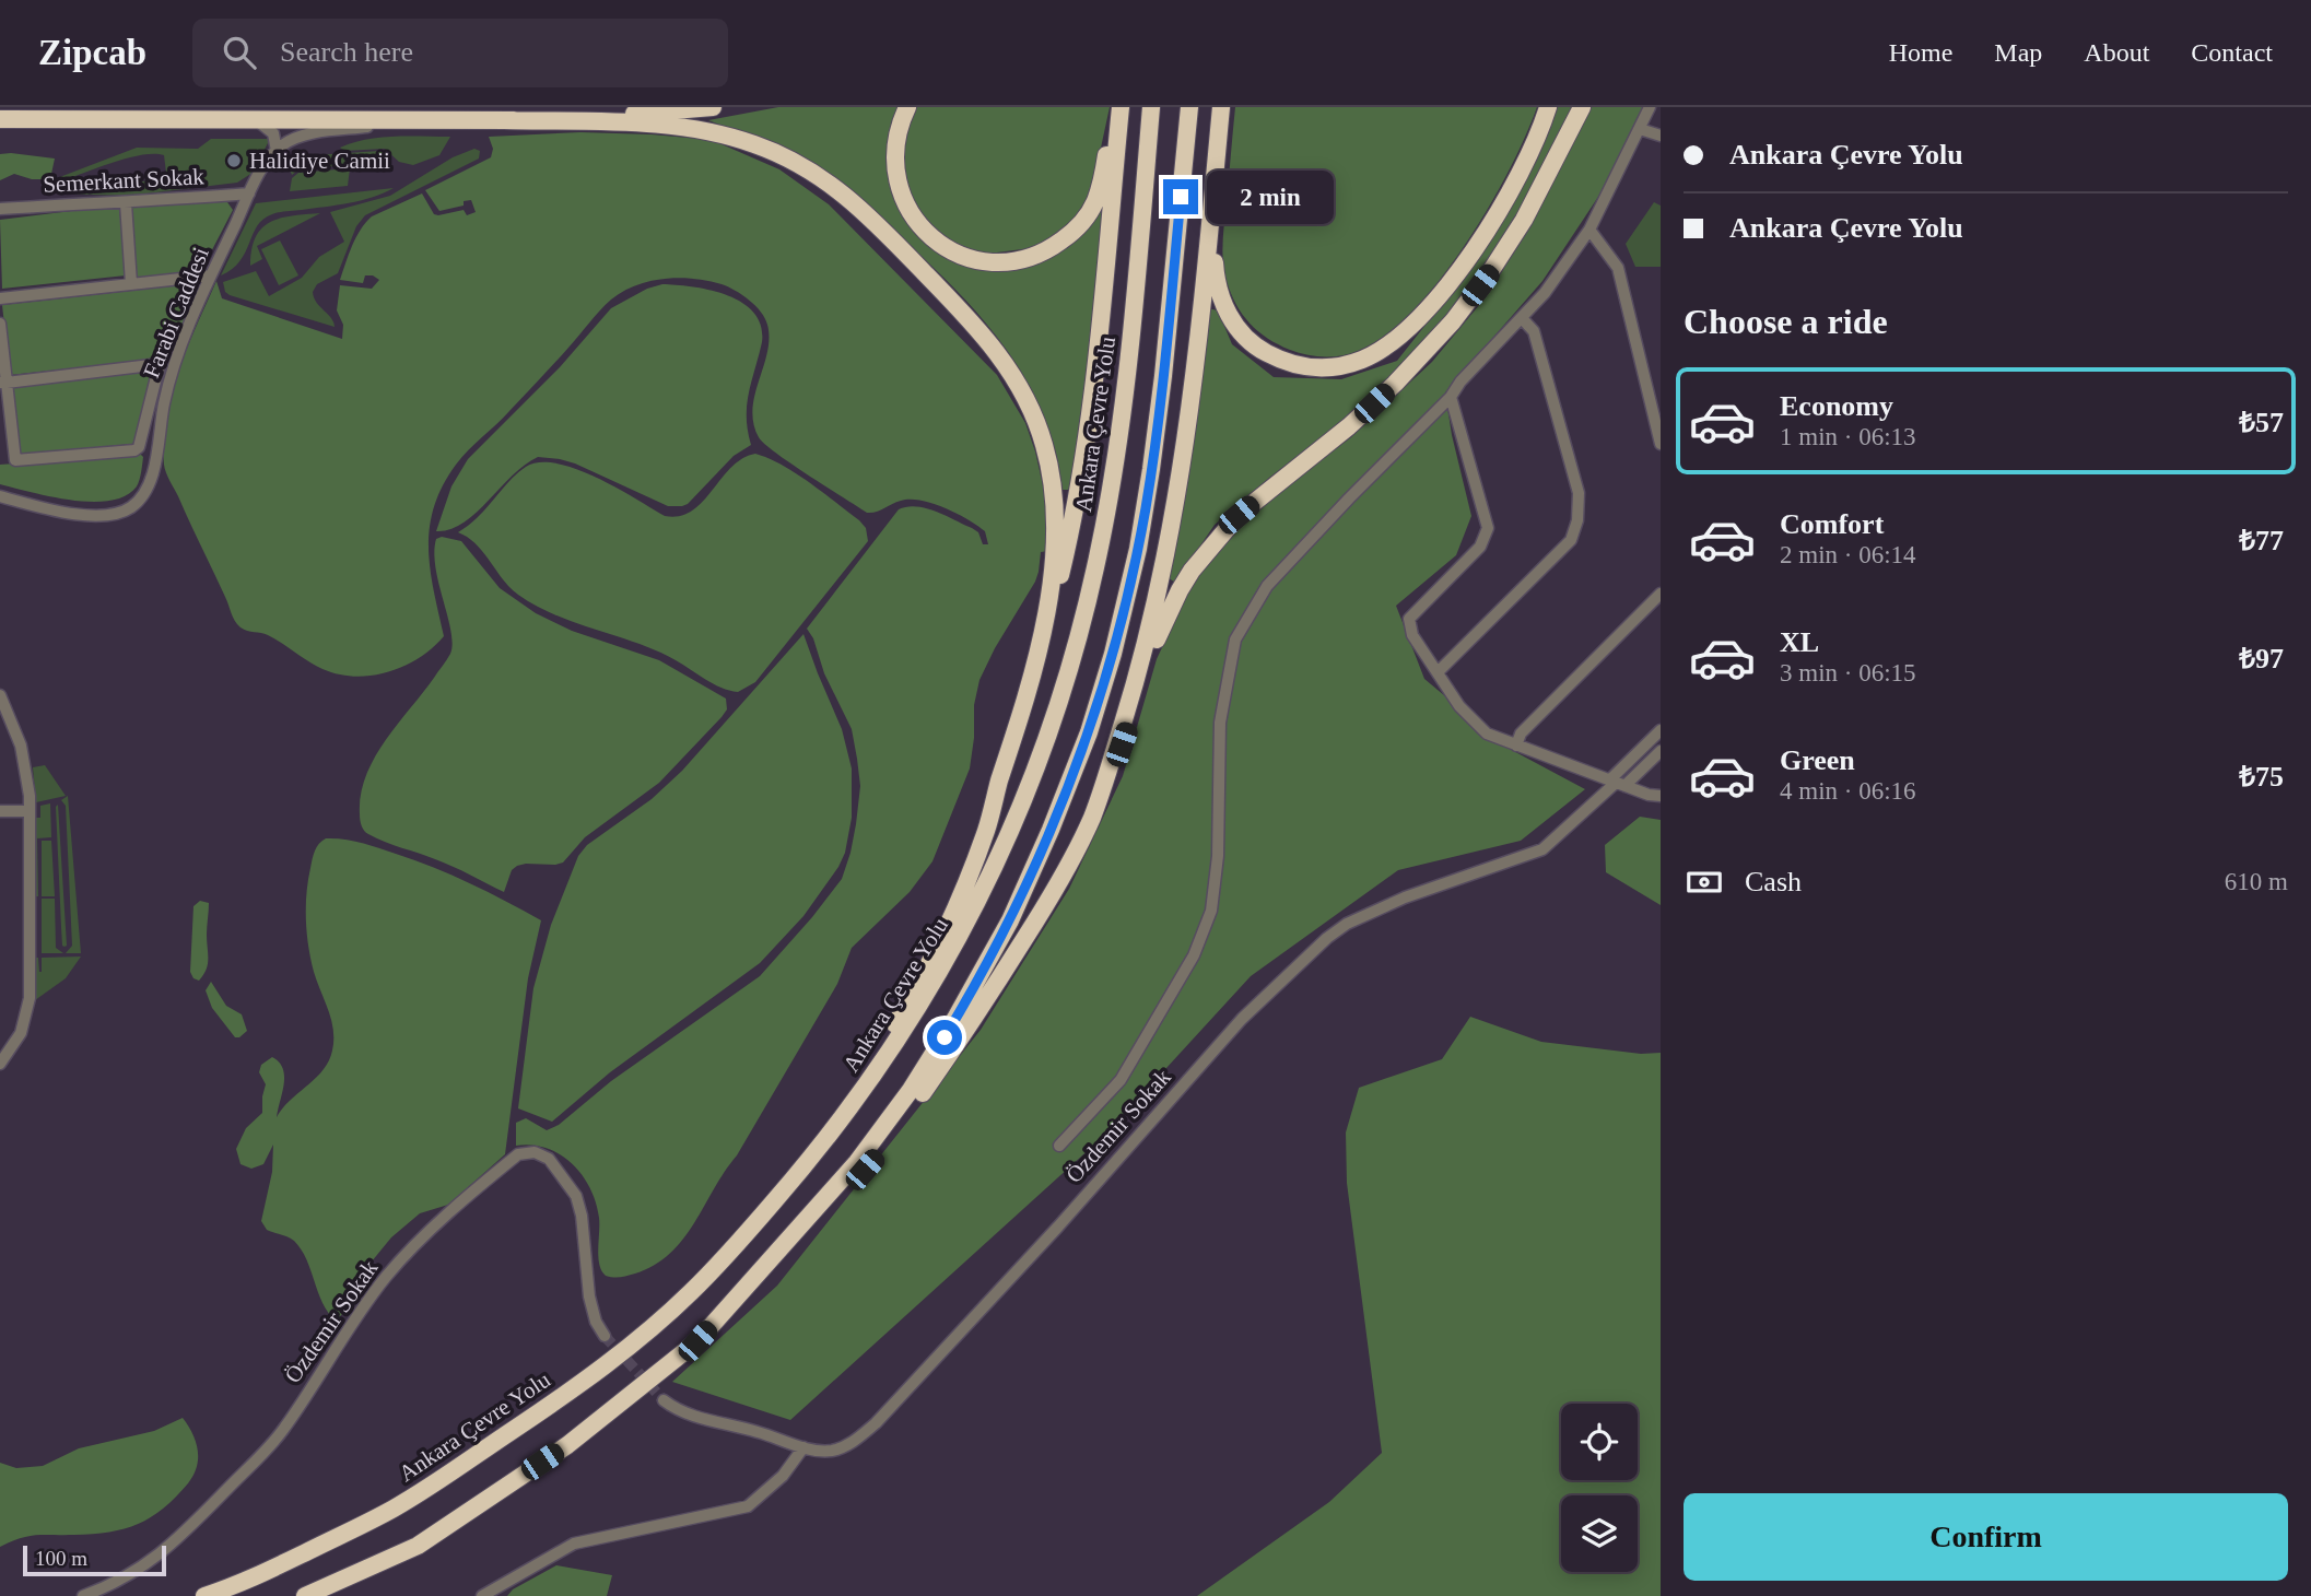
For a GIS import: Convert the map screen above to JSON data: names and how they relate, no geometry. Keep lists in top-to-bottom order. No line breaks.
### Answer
{"streets":{"highway":["Ankara Çevre Yolu"],"street":["Semerkant Sokak","Farabi Caddesi","Özdemir Sokak"]},"crossings":[["Semerkant Sokak","Farabi Caddesi"]],"places":["Halidiye Camii"],"scale_bar":"100 m","page":{"header":"Zipcab","search":"Search here","nav":["Home","Map","About","Contact"],"banner":["Ankara Çevre Yolu","Ankara Çevre Yolu"],"bubble":"2 min","heading":"Choose a ride","list":[{"name":"Economy","note":"1 min · 06:13","value":"₺57"},{"name":"Comfort","note":"2 min · 06:14","value":"₺77"},{"name":"XL","note":"3 min · 06:15","value":"₺97"},{"name":"Green","note":"4 min · 06:16","value":"₺75"}],"pay":["Cash","610 m"],"buttons":"Confirm","scale":"100 m"}}
